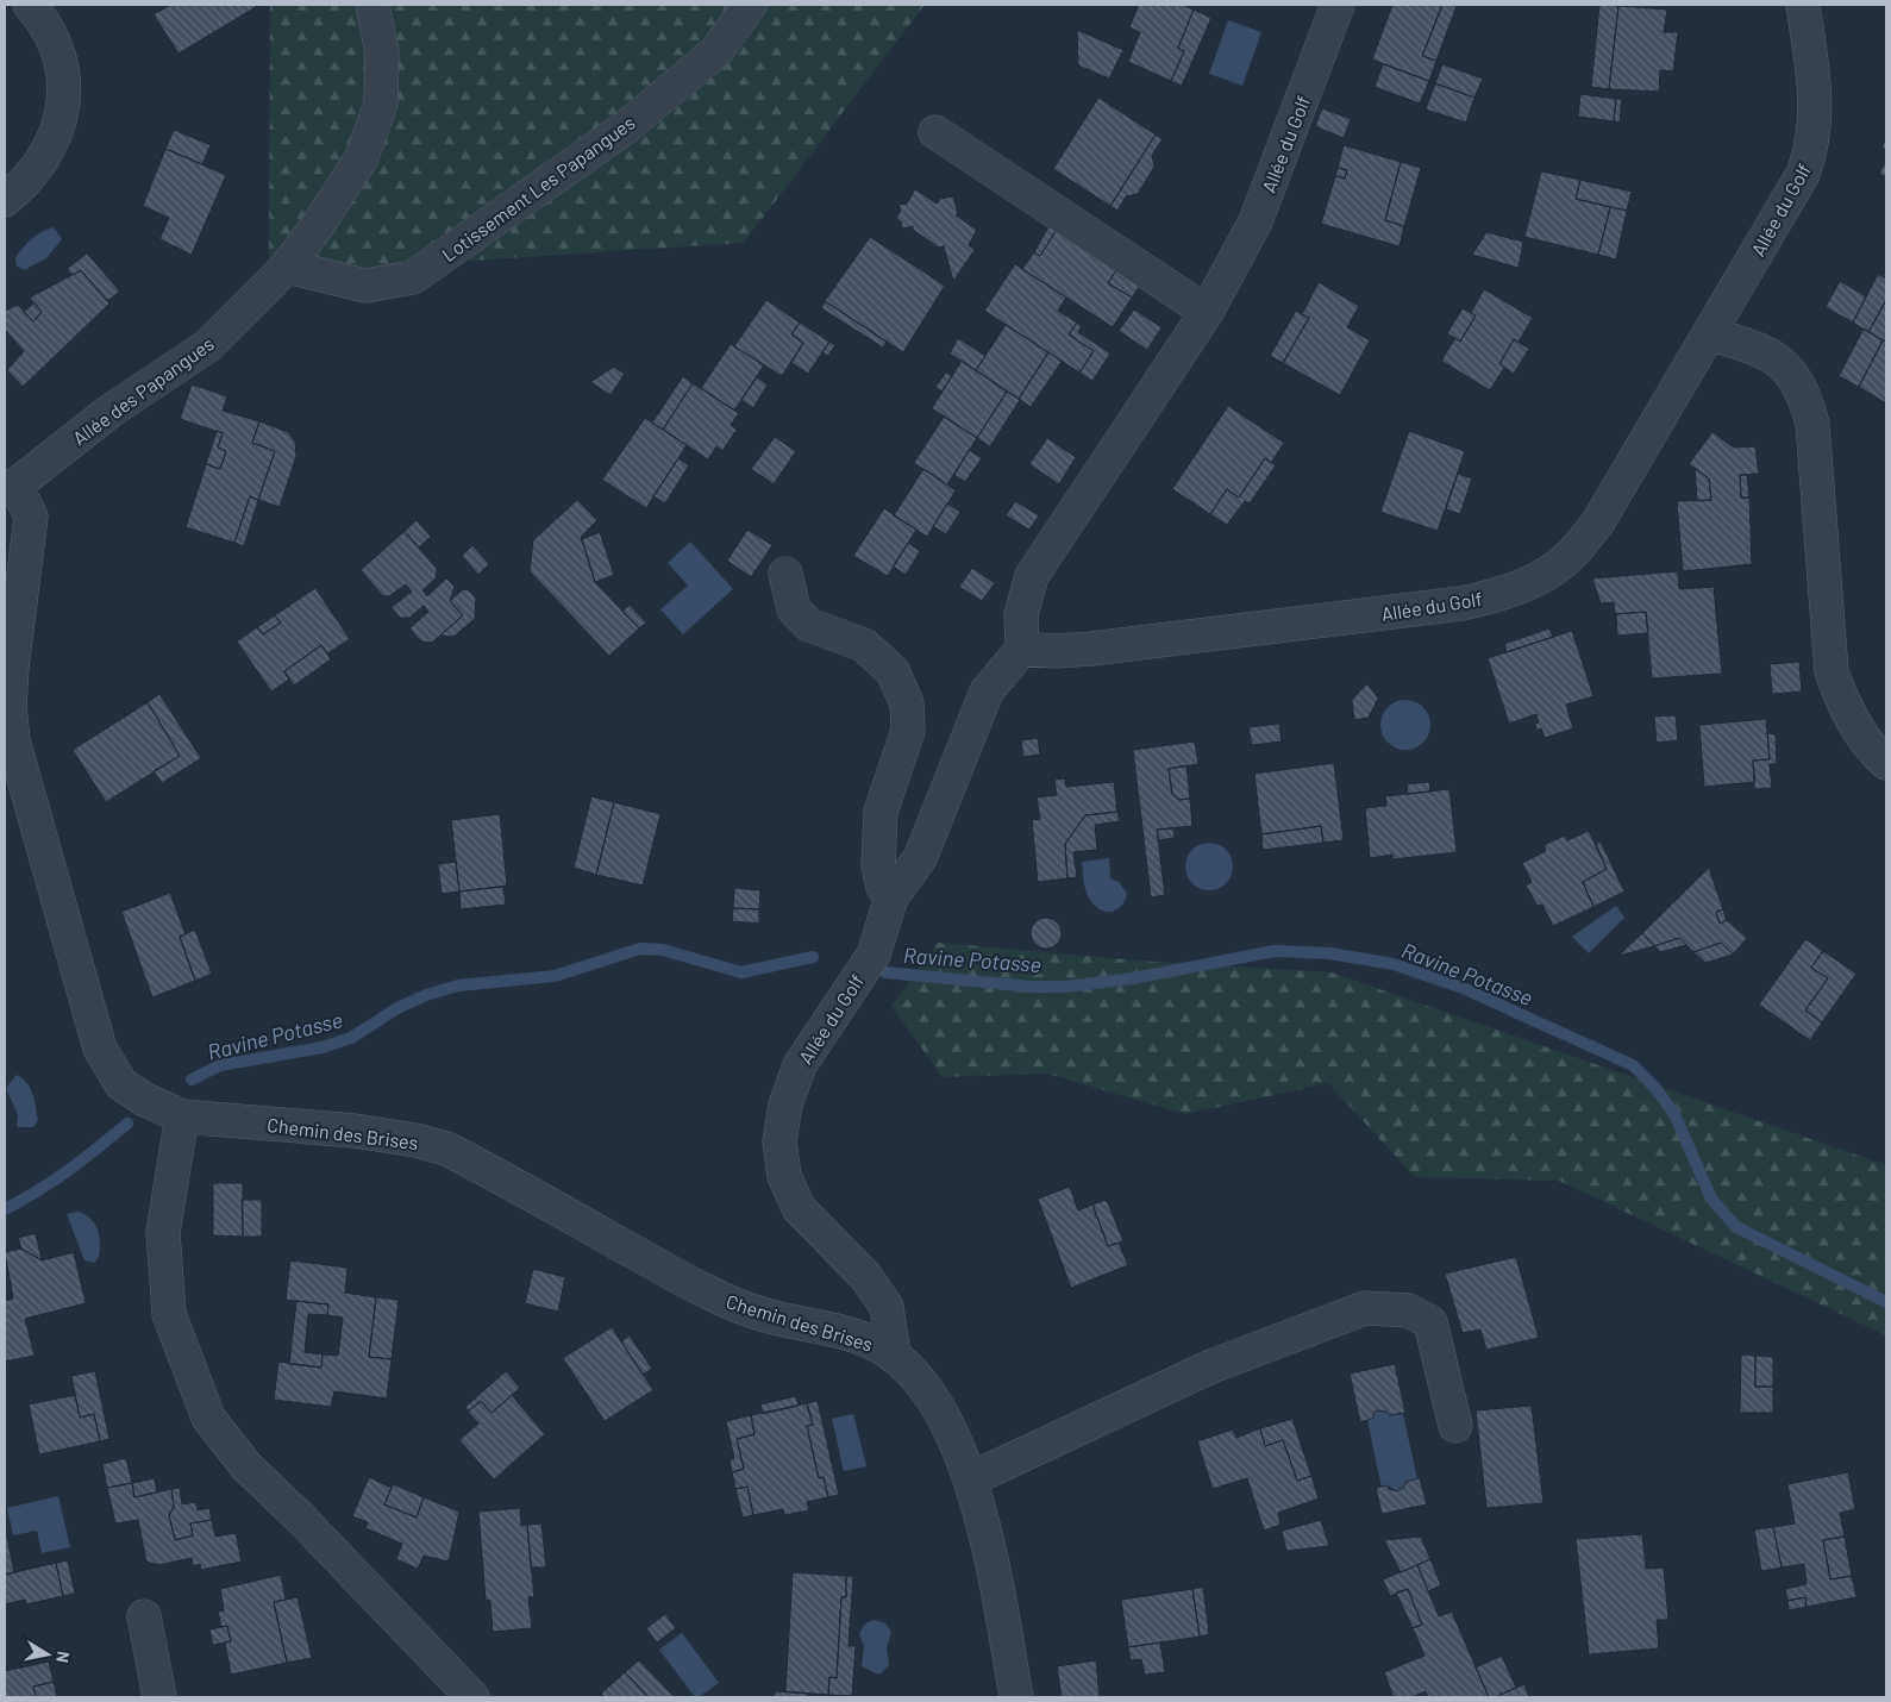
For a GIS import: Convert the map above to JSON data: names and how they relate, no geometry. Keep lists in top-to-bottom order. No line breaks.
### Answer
{"streets":{"street":["Allée du Golf","Lotissement Les Papangues","Allée des Papangues","Chemin des Brises"]},"crossings":[["Allée du Golf","Chemin des Brises"],["Lotissement Les Papangues","Allée des Papangues"],["Allée des Papangues","Chemin des Brises"]],"water":["Ravine Potasse"],"north":"right"}
